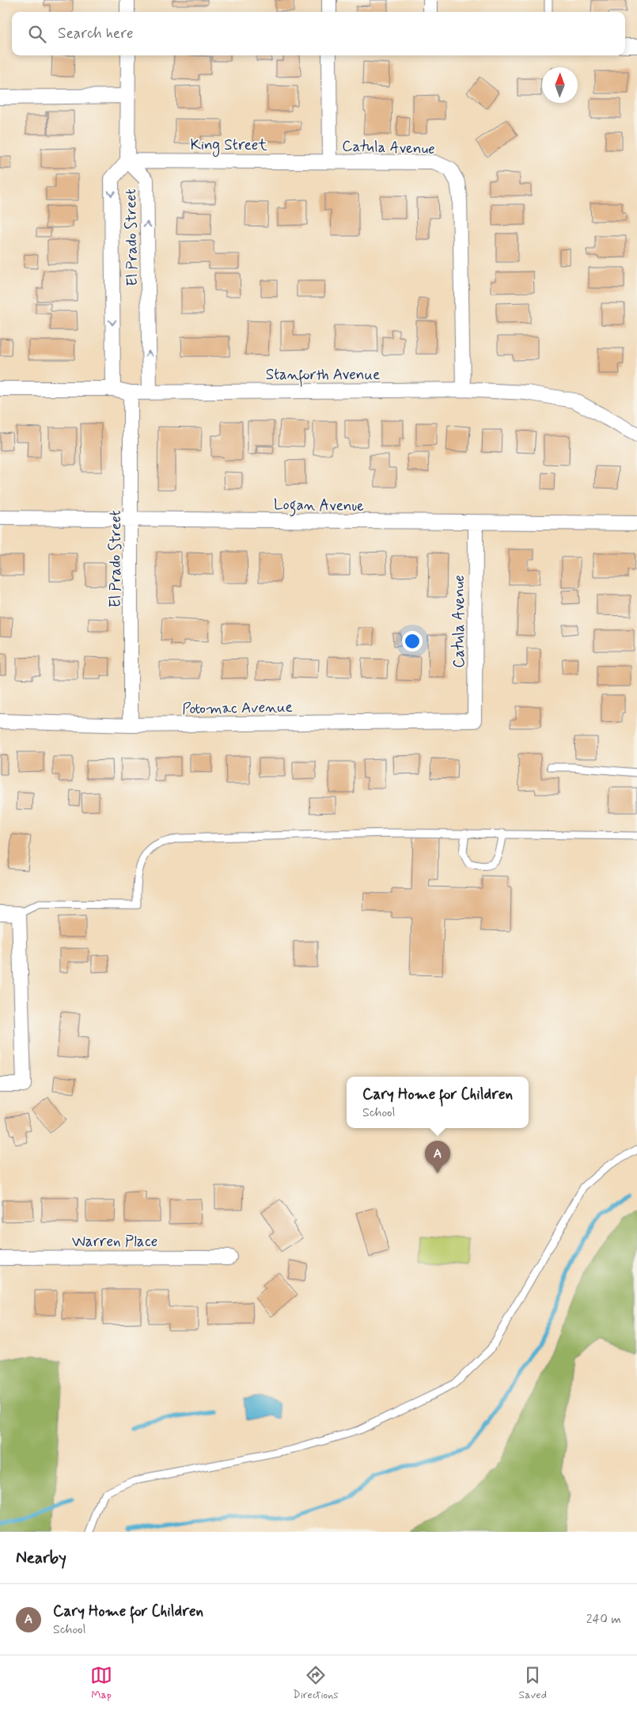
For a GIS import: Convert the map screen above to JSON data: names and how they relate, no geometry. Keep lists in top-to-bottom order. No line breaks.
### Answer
{"streets":{"street":["King Street","Catula Avenue","El Prado Street","Stanforth Avenue","Logan Avenue","Potomac Avenue","Warren Place"]},"crossings":[["King Street","Catula Avenue"],["King Street","El Prado Street"],["Catula Avenue","Stanforth Avenue"],["Catula Avenue","Logan Avenue"],["Catula Avenue","Potomac Avenue"],["El Prado Street","Stanforth Avenue"],["El Prado Street","Logan Avenue"],["El Prado Street","Potomac Avenue"]],"north":"top","page":{"search":"Search here","popup":["Cary Home for Children","School"],"pins":"A","heading":"Nearby","list":[{"mark":"A","name":"Cary Home for Children","note":"School","value":"240 m"}],"nav":["Map","Directions","Saved"]}}
